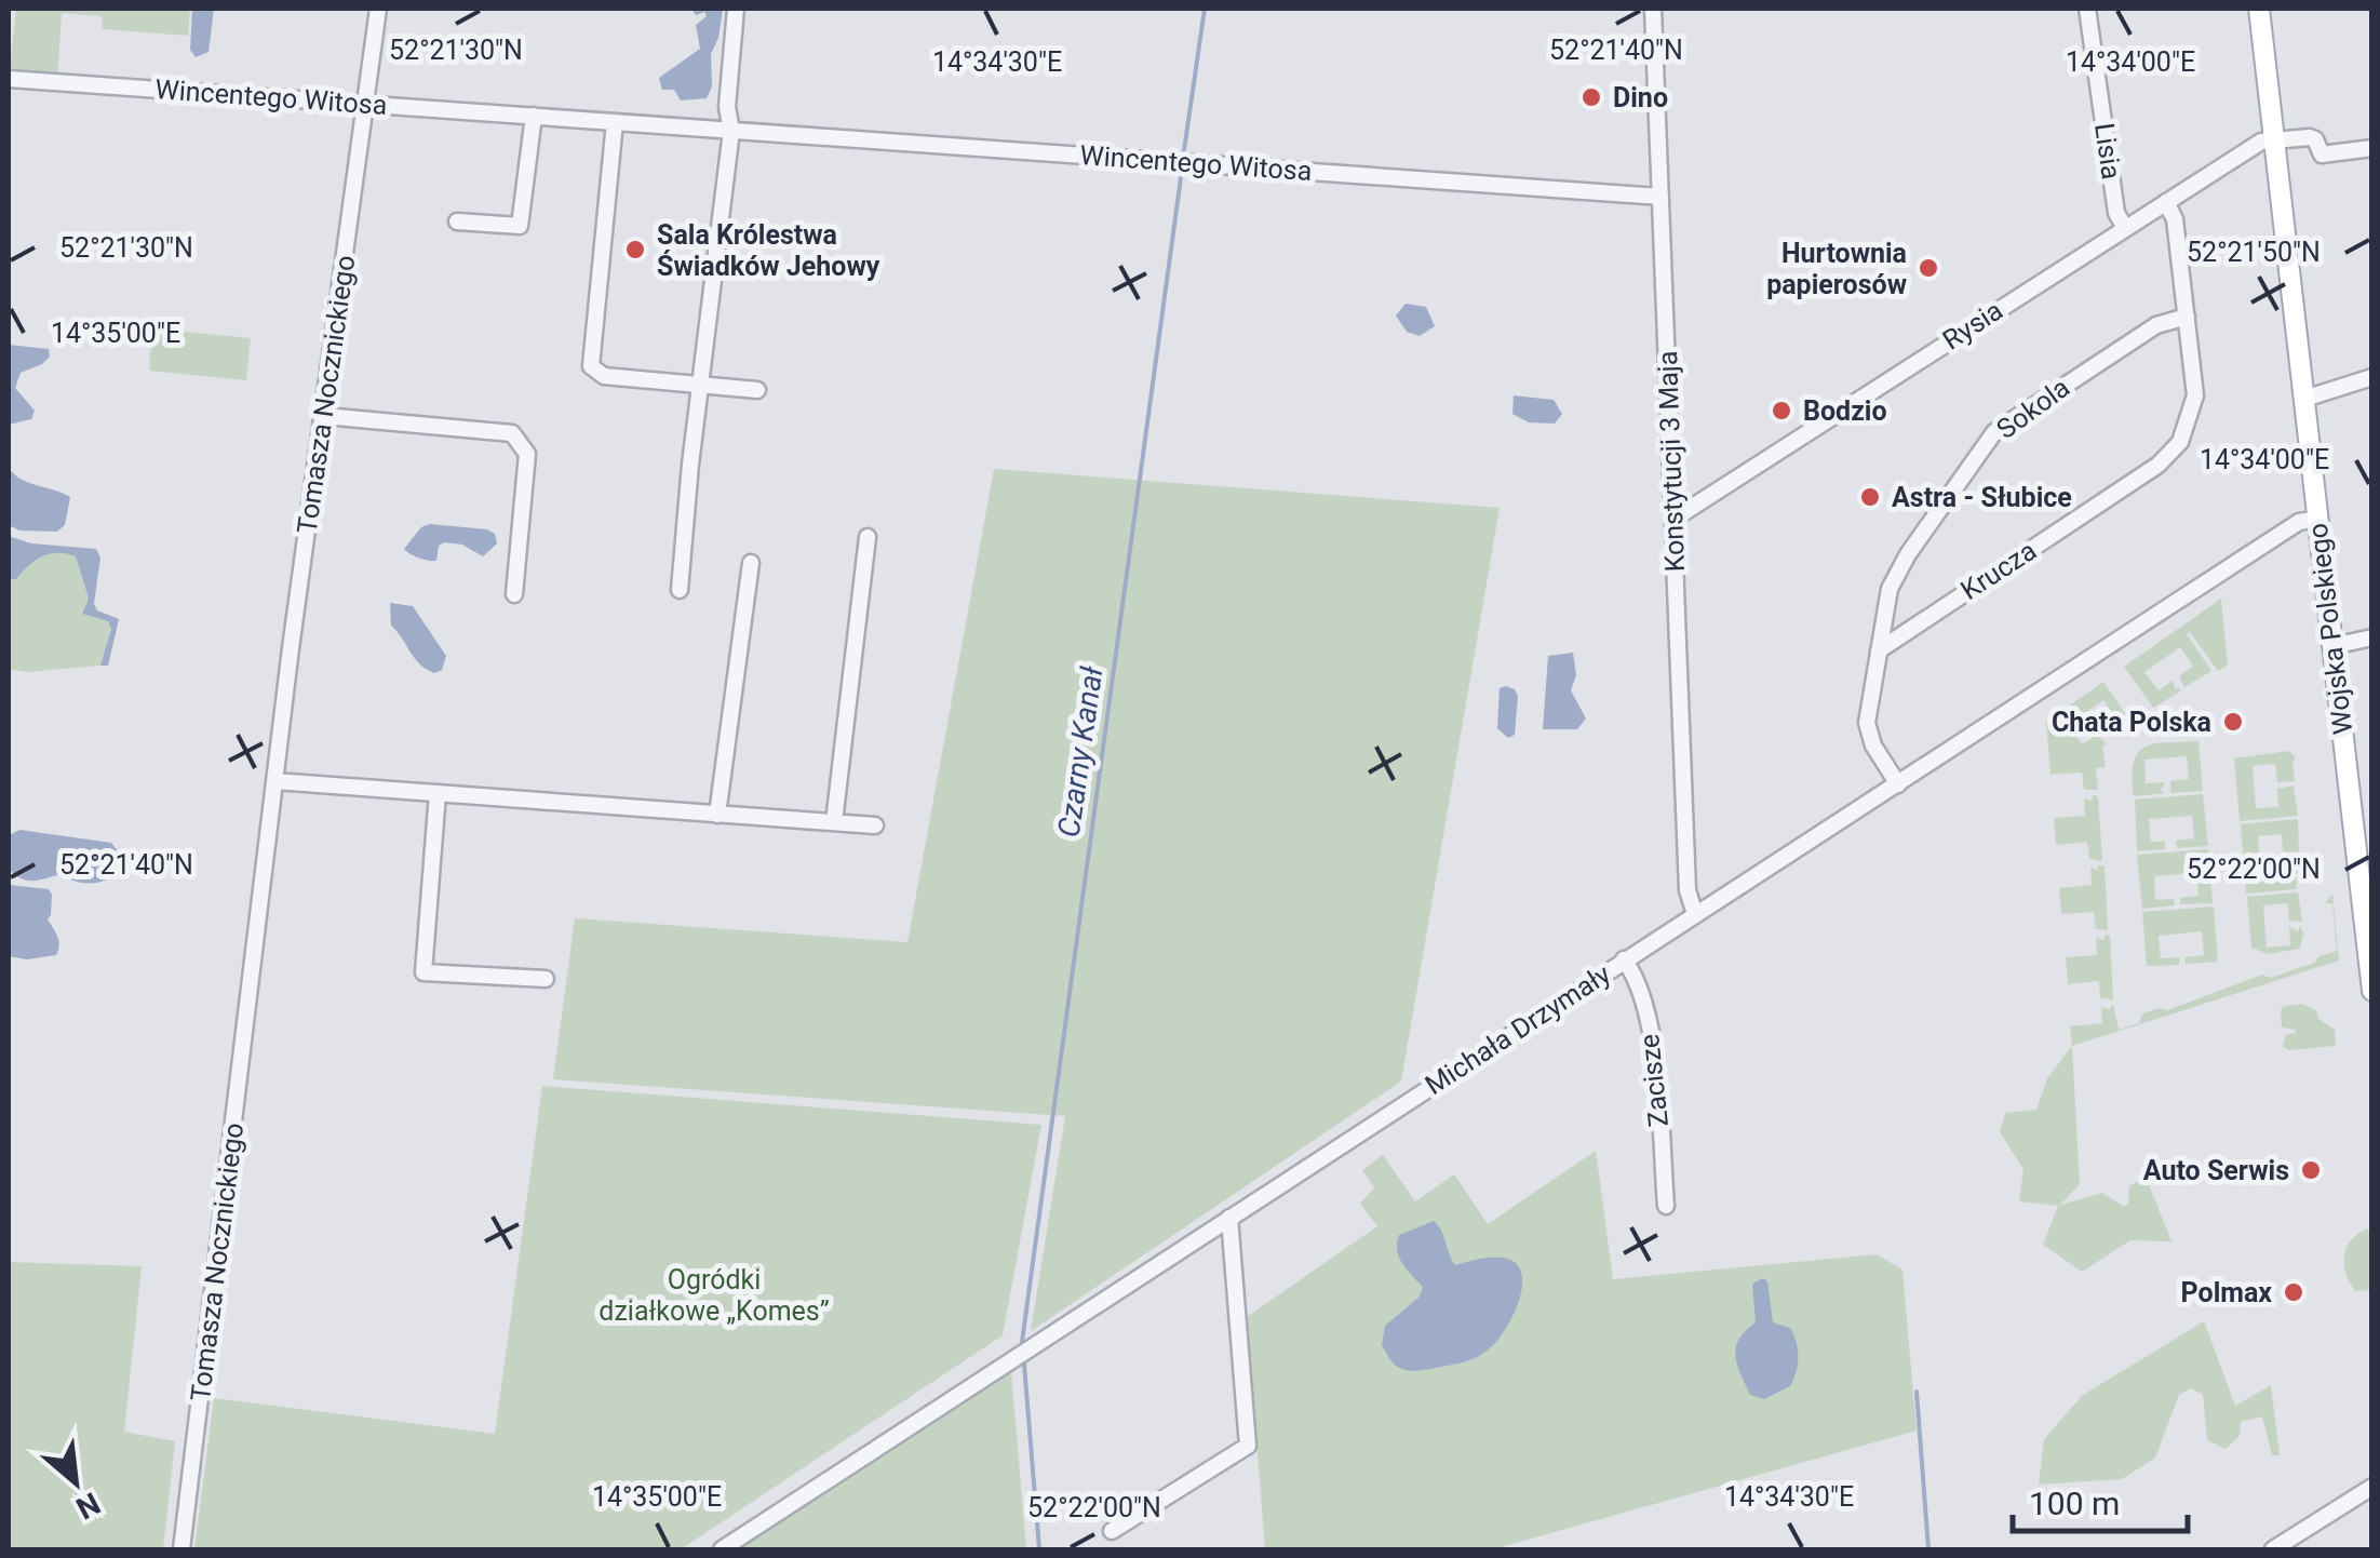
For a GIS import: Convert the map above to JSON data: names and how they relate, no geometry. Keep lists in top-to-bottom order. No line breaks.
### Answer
{"streets":{"main road":["Wojska Polskiego"],"street":["Wincentego Witosa","Lisia","Rysia","Tomasza Nocznickiego","Sokola","Konstytucji 3 Maja","Krucza","Michała Drzymały","Zacisze"]},"crossings":[["Wincentego Witosa","Tomasza Nocznickiego"],["Wincentego Witosa","Konstytucji 3 Maja"],["Lisia","Rysia"],["Rysia","Konstytucji 3 Maja"],["Rysia","Krucza"],["Rysia","Wojska Polskiego"],["Sokola","Krucza"],["Sokola","Michała Drzymały"],["Konstytucji 3 Maja","Michała Drzymały"],["Wojska Polskiego","Michała Drzymały"],["Michała Drzymały","Zacisze"]],"water":["Czarny Kanał"],"parks":["Ogródki działkowe „Komes”"],"places":["Dino","Sala Królestwa Świadków Jehowy","Hurtownia papierosów","Bodzio","Astra - Słubice","Chata Polska","Auto Serwis","Polmax"],"scale_bar":"100 m","north":"bottom right","coordinates":["52°21'30\"N","52°21'40\"N","14°34'30\"E","14°34'00\"E","52°21'50\"N","14°35'00\"E","52°22'00\"N"]}
